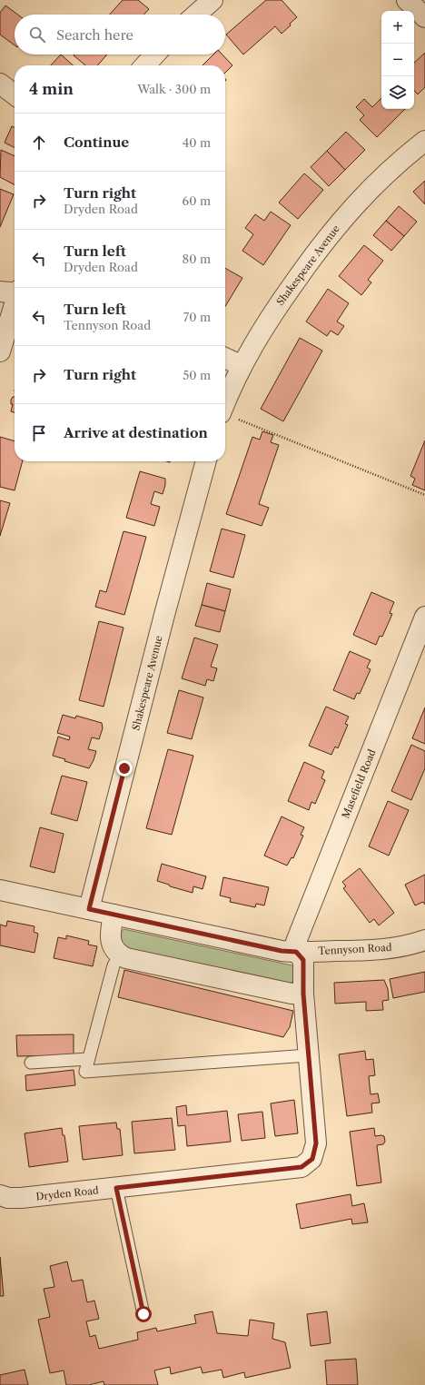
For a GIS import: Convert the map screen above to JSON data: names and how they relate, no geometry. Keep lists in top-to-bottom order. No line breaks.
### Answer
{"streets":{"street":["Shakespeare Avenue","Masefield Road","Tennyson Road","Dryden Road"]},"crossings":[["Shakespeare Avenue","Tennyson Road"],["Masefield Road","Tennyson Road"],["Masefield Road","Dryden Road"],["Tennyson Road","Dryden Road"]],"page":{"map_buttons":["+","−"],"search":"Search here","heading":["4 min","Walk · 300 m"],"list":[["Continue","40 m"],["Turn right","Dryden Road","60 m"],["Turn left","Dryden Road","80 m"],["Turn left","Tennyson Road","70 m"],["Turn right","50 m"],"Arrive at destination"]}}
